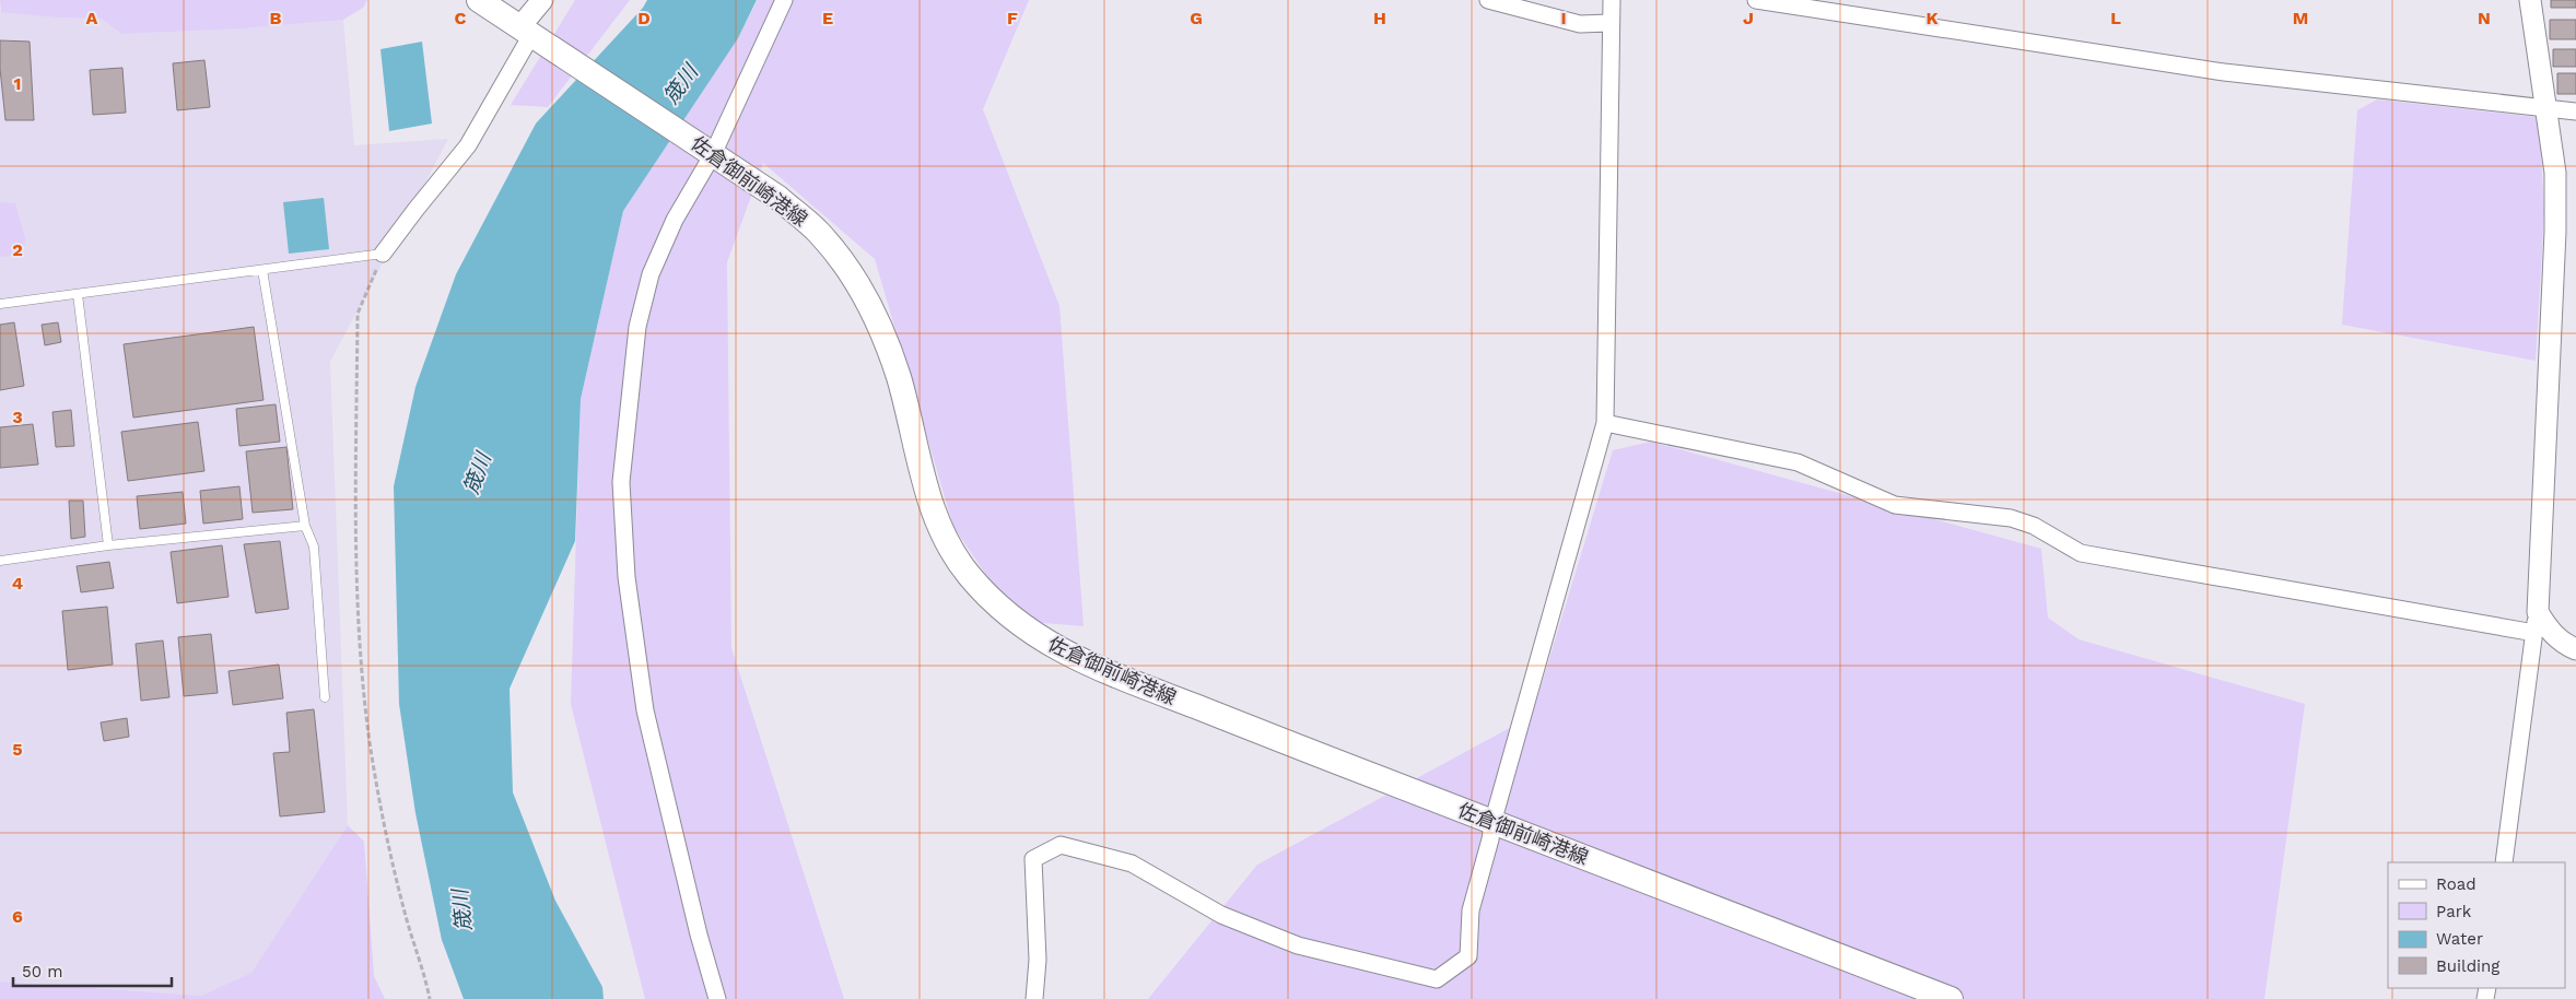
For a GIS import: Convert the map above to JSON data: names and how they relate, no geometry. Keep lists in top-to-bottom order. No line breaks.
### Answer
{"streets":{"main road":["佐倉御前崎港線"]},"water":["筬川"],"legend":["Road","Park","Water","Building"],"scale_bar":"50 m","grid":{"columns":["A","B","C","D","E","F","G","H","I","J","K","L","M","N"],"rows":["1","2","3","4","5","6"]}}
